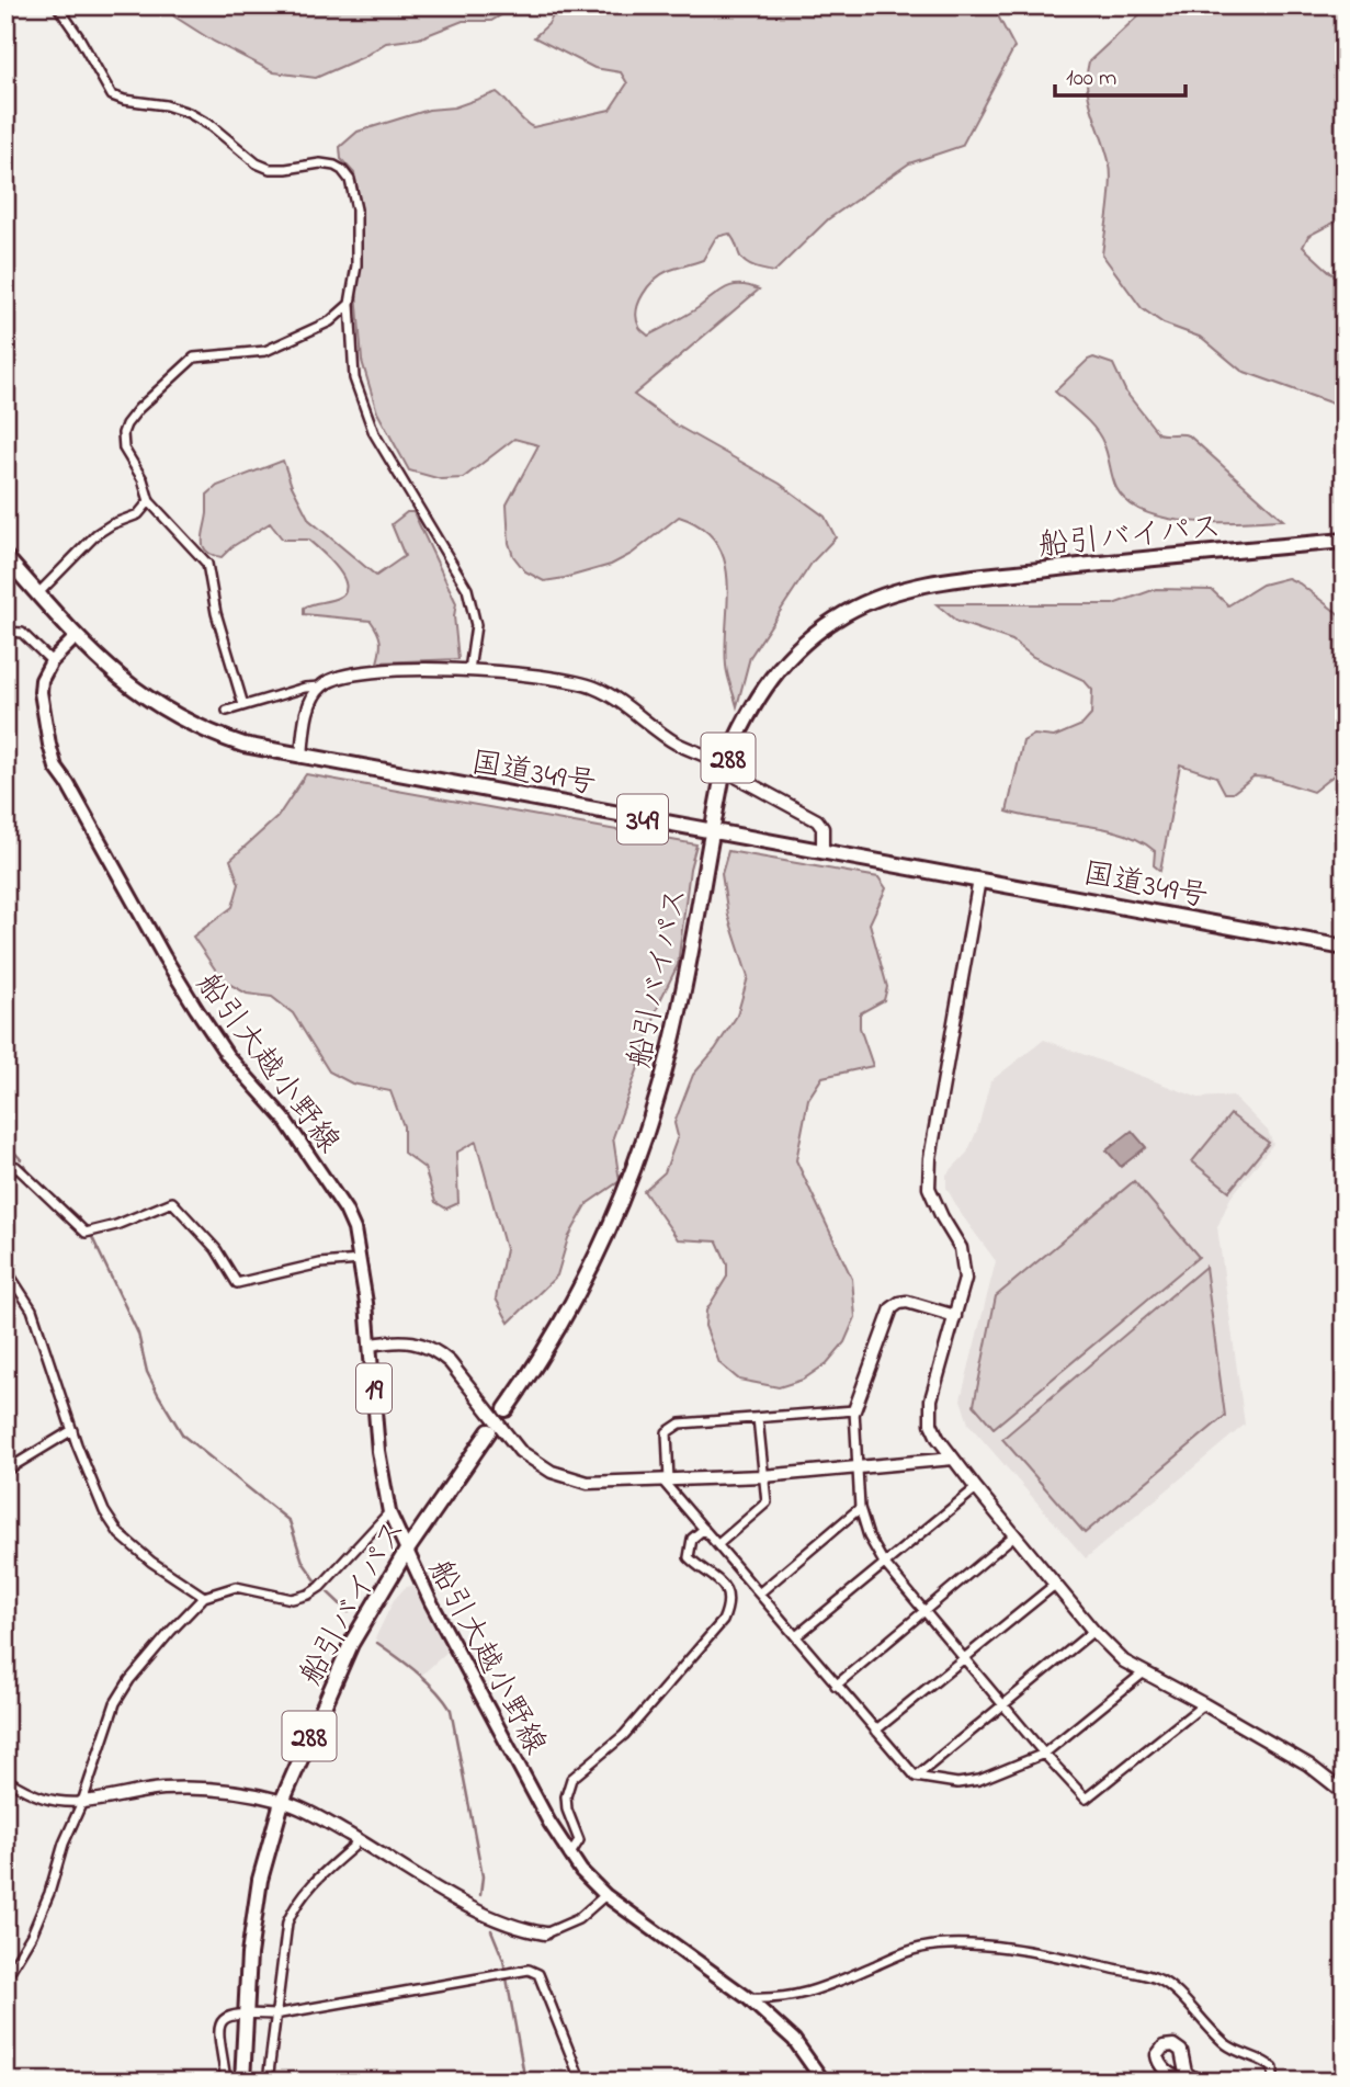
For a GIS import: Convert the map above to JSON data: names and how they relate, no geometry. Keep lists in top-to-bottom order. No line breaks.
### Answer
{"streets":{"highway":["船引バイパス","288","国道349号","349"],"main road":["船引大越小野線","19"]},"crossings":[["船引バイパス","国道349号"],["船引バイパス","船引大越小野線"],["国道349号","船引大越小野線"]],"scale_bar":"100 m"}
